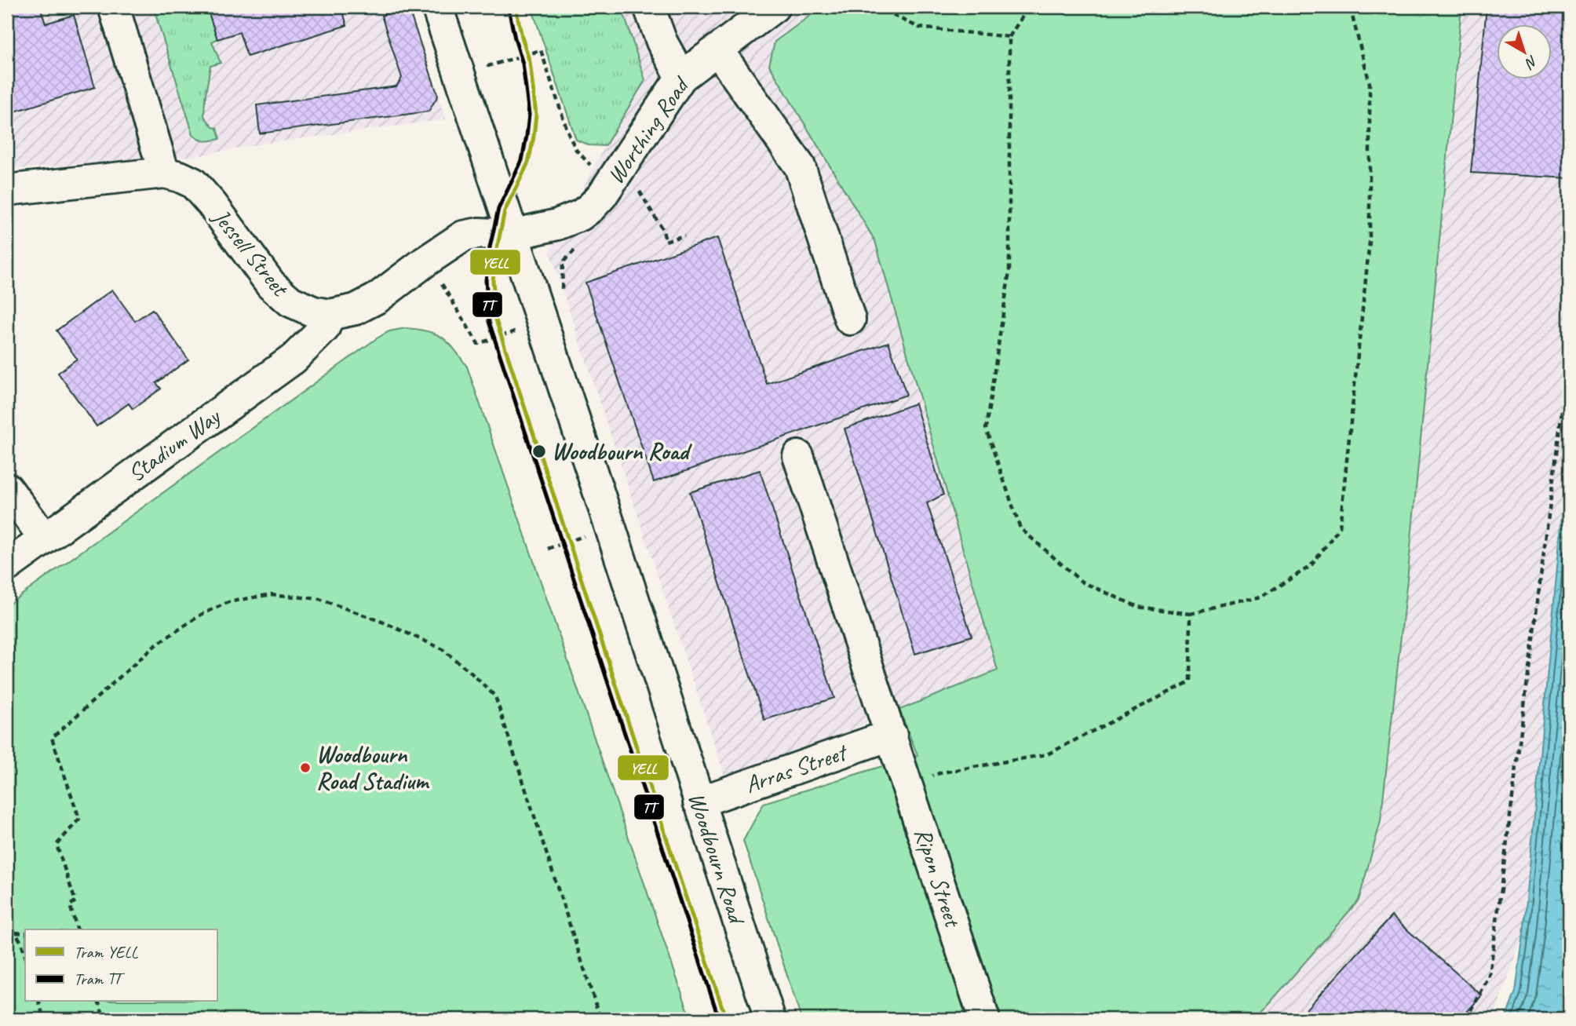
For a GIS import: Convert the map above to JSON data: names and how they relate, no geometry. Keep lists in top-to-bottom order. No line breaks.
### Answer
{"streets":{"street":["Worthing Road","Jessell Street","Stadium Way","Arras Street","Woodbourn Road","Ripon Street"]},"crossings":[["Worthing Road","Jessell Street"],["Worthing Road","Woodbourn Road"],["Jessell Street","Stadium Way"],["Jessell Street","Woodbourn Road"],["Arras Street","Woodbourn Road"],["Arras Street","Ripon Street"]],"places":["Woodbourn Road","Woodbourn Road Stadium"],"lines":["tram line YELL","tram line TT"],"legend":["Tram YELL","Tram TT"],"north":"bottom right"}
